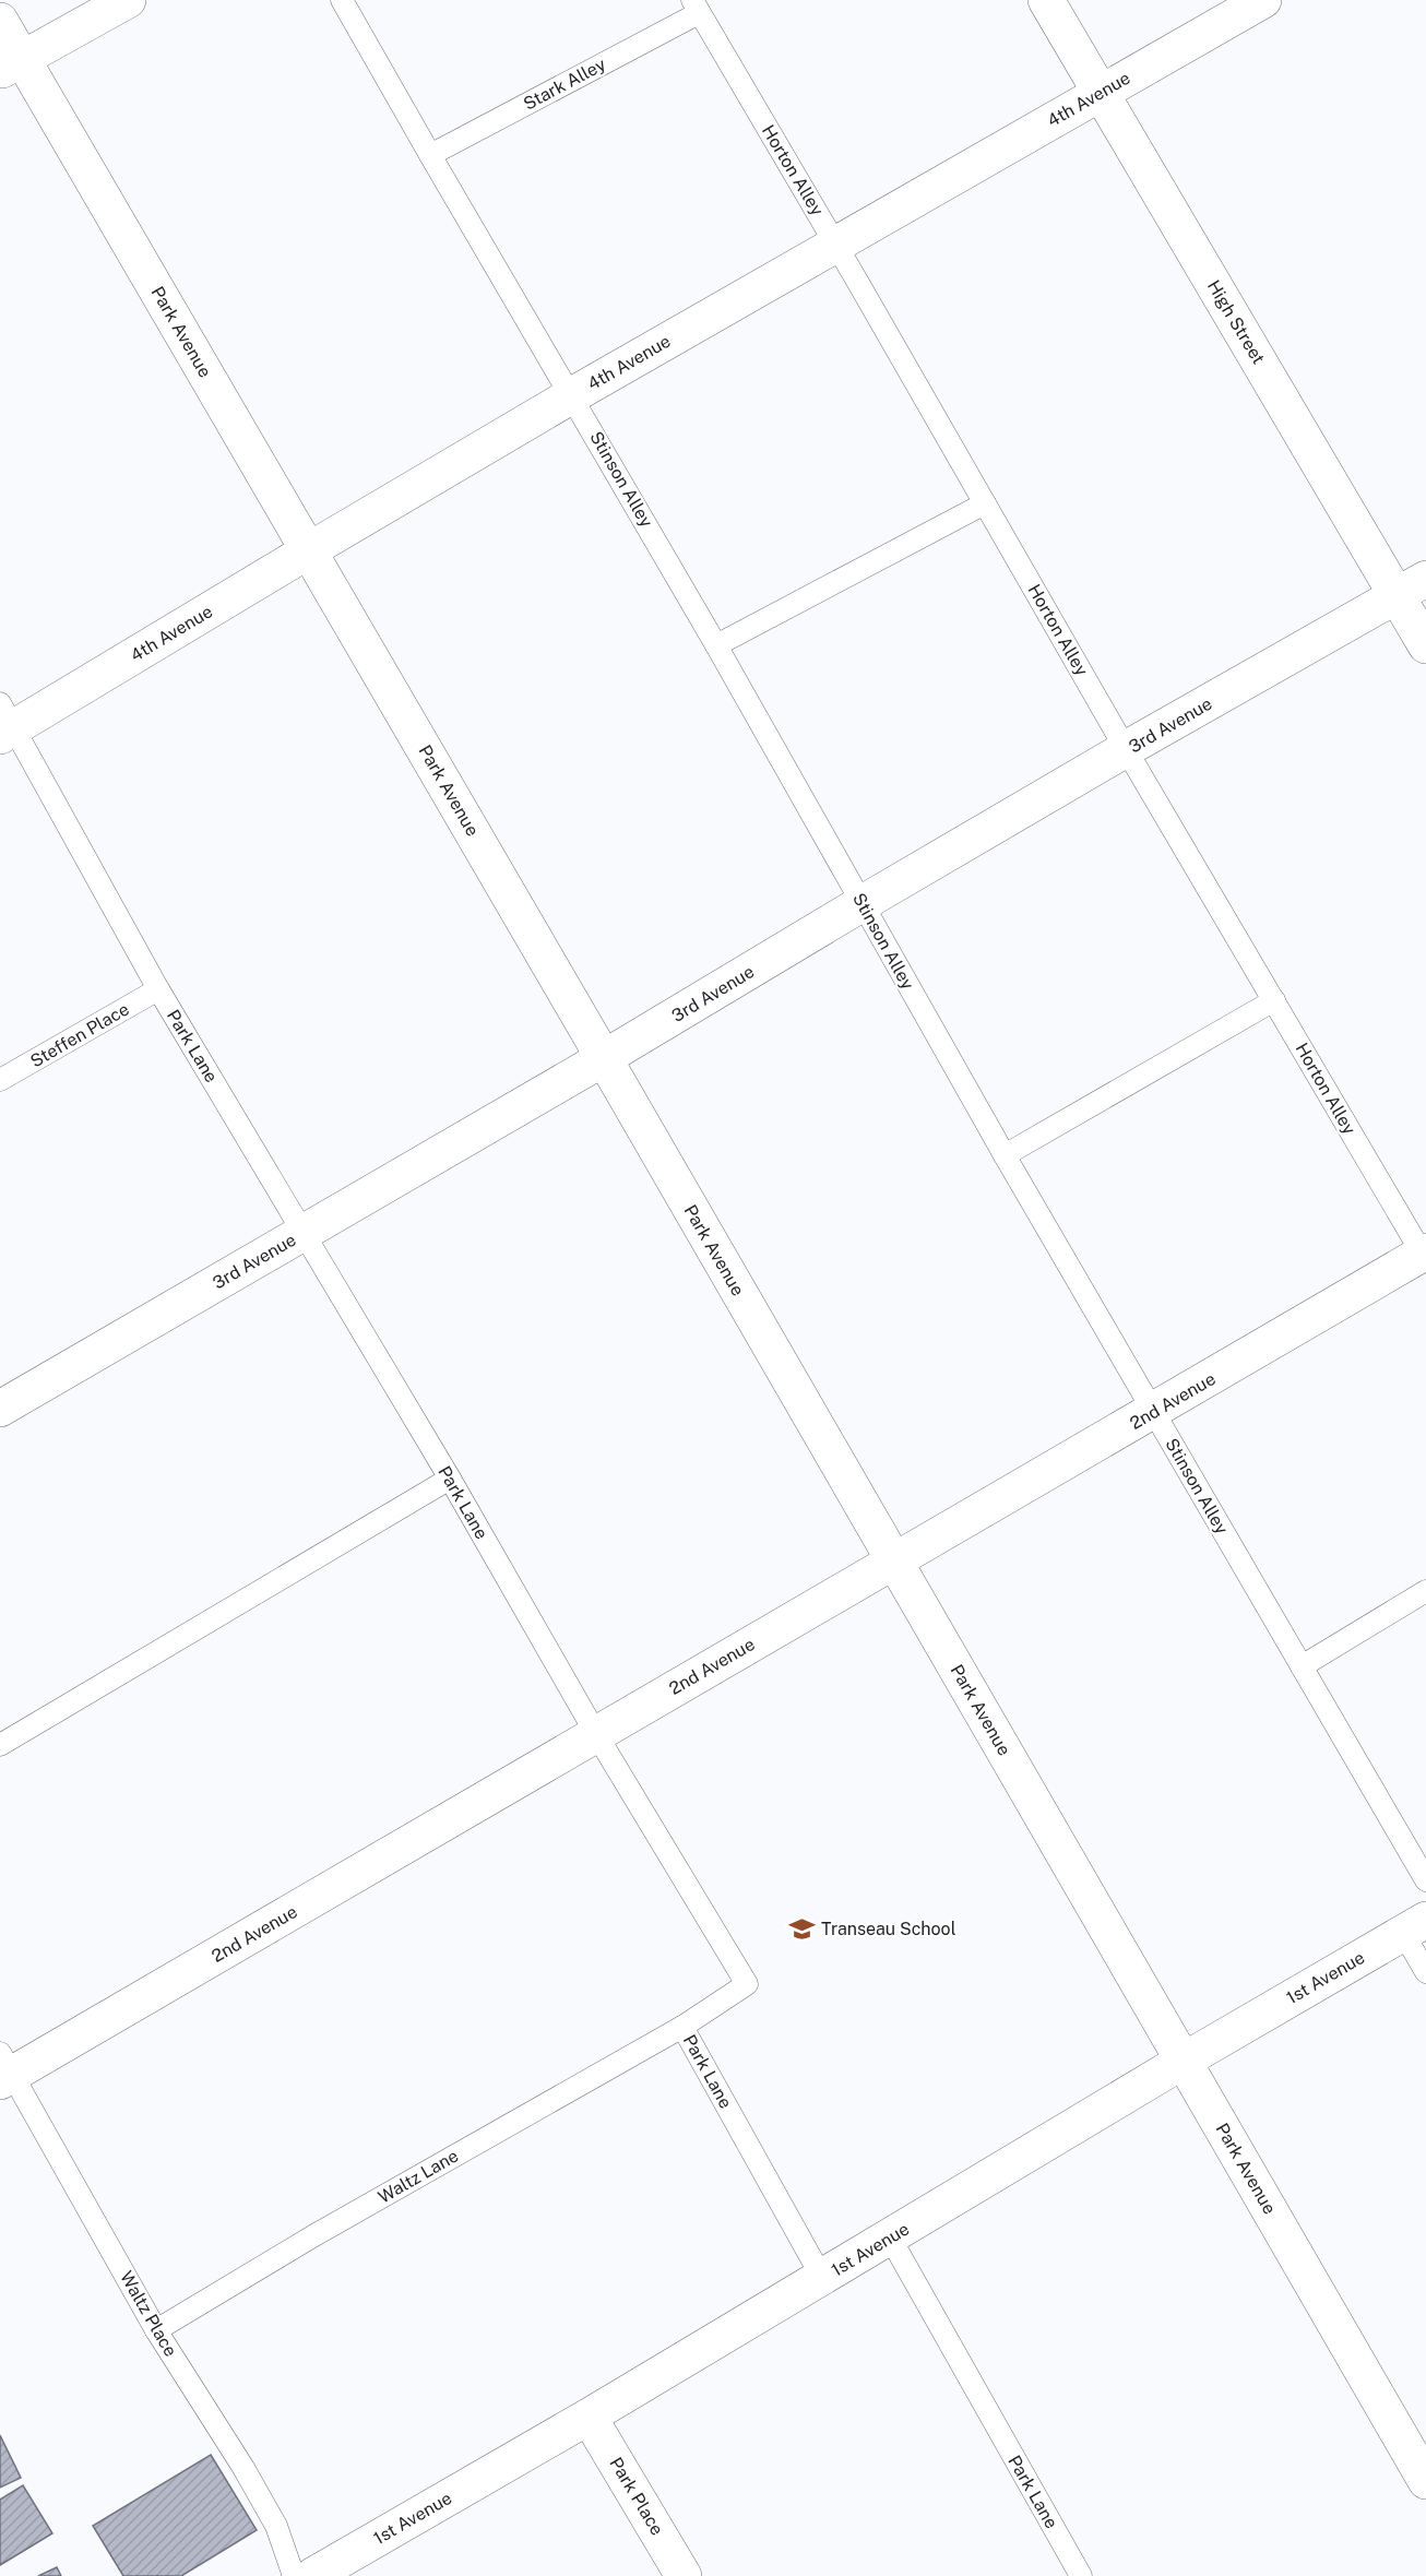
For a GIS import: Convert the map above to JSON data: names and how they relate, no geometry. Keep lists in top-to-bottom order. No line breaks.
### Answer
{"streets":{"street":["4th Avenue","High Street","Park Avenue","3rd Avenue","2nd Avenue","1st Avenue","Park Place"],"lane":["Stark Alley","Horton Alley","Stinson Alley","Steffen Place","Park Lane","Waltz Lane","Waltz Place"]},"crossings":[["Stark Alley","Horton Alley"],["Stark Alley","Stinson Alley"],["4th Avenue","Horton Alley"],["4th Avenue","High Street"],["4th Avenue","Park Avenue"],["4th Avenue","Stinson Alley"],["4th Avenue","Park Lane"],["Horton Alley","3rd Avenue"],["Horton Alley","2nd Avenue"],["High Street","3rd Avenue"],["Park Avenue","3rd Avenue"],["Park Avenue","2nd Avenue"],["Park Avenue","1st Avenue"],["Stinson Alley","3rd Avenue"],["Stinson Alley","2nd Avenue"],["3rd Avenue","Park Lane"],["Steffen Place","Park Lane"],["Park Lane","2nd Avenue"],["Park Lane","1st Avenue"],["Park Lane","Waltz Lane"],["2nd Avenue","Waltz Place"],["1st Avenue","Park Place"],["Waltz Lane","Waltz Place"]],"places":{"school or university":["Transeau School"]}}
